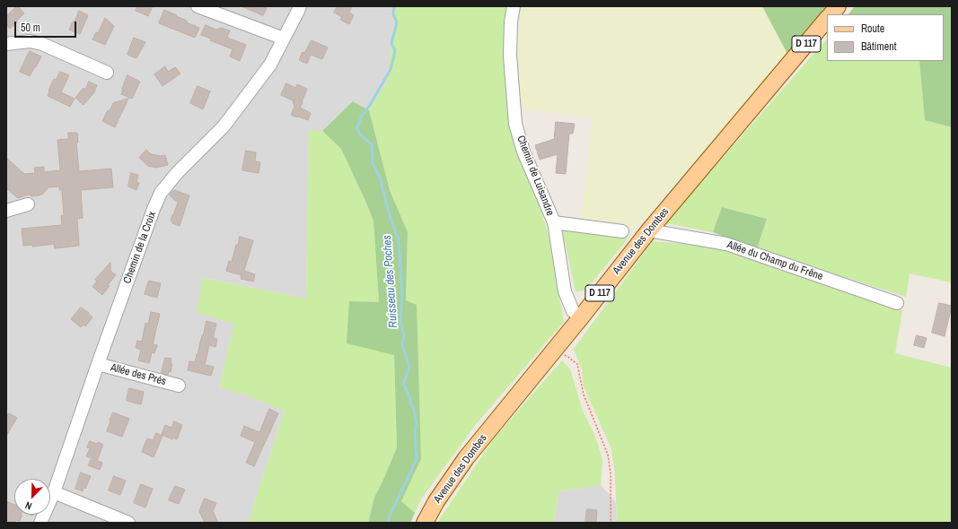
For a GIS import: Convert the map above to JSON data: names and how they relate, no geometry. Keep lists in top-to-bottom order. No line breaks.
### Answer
{"streets":{"main road":["D 117","Avenue des Dombes"],"street":["Chemin de Luisandre","Chemin de la Croix","Allée du Champ du Frêne","Allée des Prés"]},"crossings":[["Chemin de Luisandre","Avenue des Dombes"],["Avenue des Dombes","Allée du Champ du Frêne"],["Chemin de la Croix","Allée des Prés"]],"water":["Ruisseau des Poches"],"legend":["Route","Bâtiment"],"scale_bar":"50 m","north":"bottom left"}
